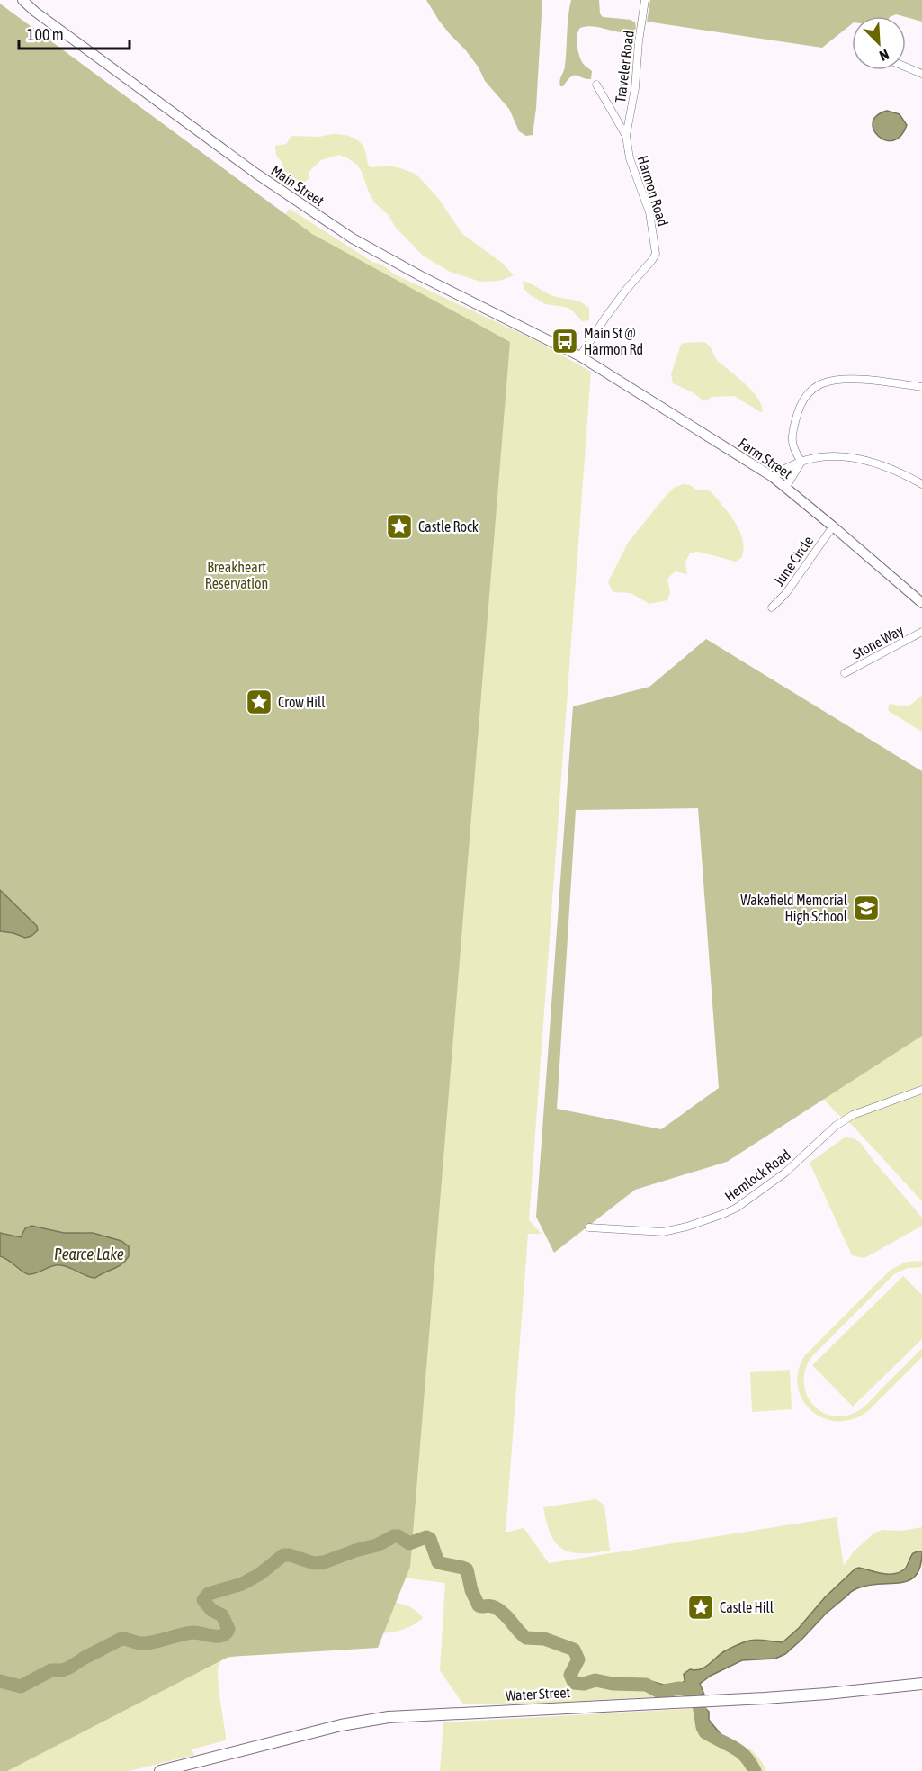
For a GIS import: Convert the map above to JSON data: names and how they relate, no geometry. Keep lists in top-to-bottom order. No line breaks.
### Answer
{"streets":{"main road":["Main Street","Farm Street","Water Street"],"street":["Traveler Road","Harmon Road","June Circle","Stone Way","Hemlock Road"]},"crossings":[["Traveler Road","Harmon Road"],["Main Street","Harmon Road"],["Main Street","Farm Street"],["Harmon Road","Farm Street"],["Farm Street","June Circle"]],"water":["Pearce Lake"],"parks":["Breakheart Reservation"],"places":{"bus stop":["Main St @ Harmon Rd"],"place":["Castle Rock","Crow Hill","Castle Hill"],"school or university":["Wakefield Memorial High School"]},"scale_bar":"100 m","north":"bottom right"}
